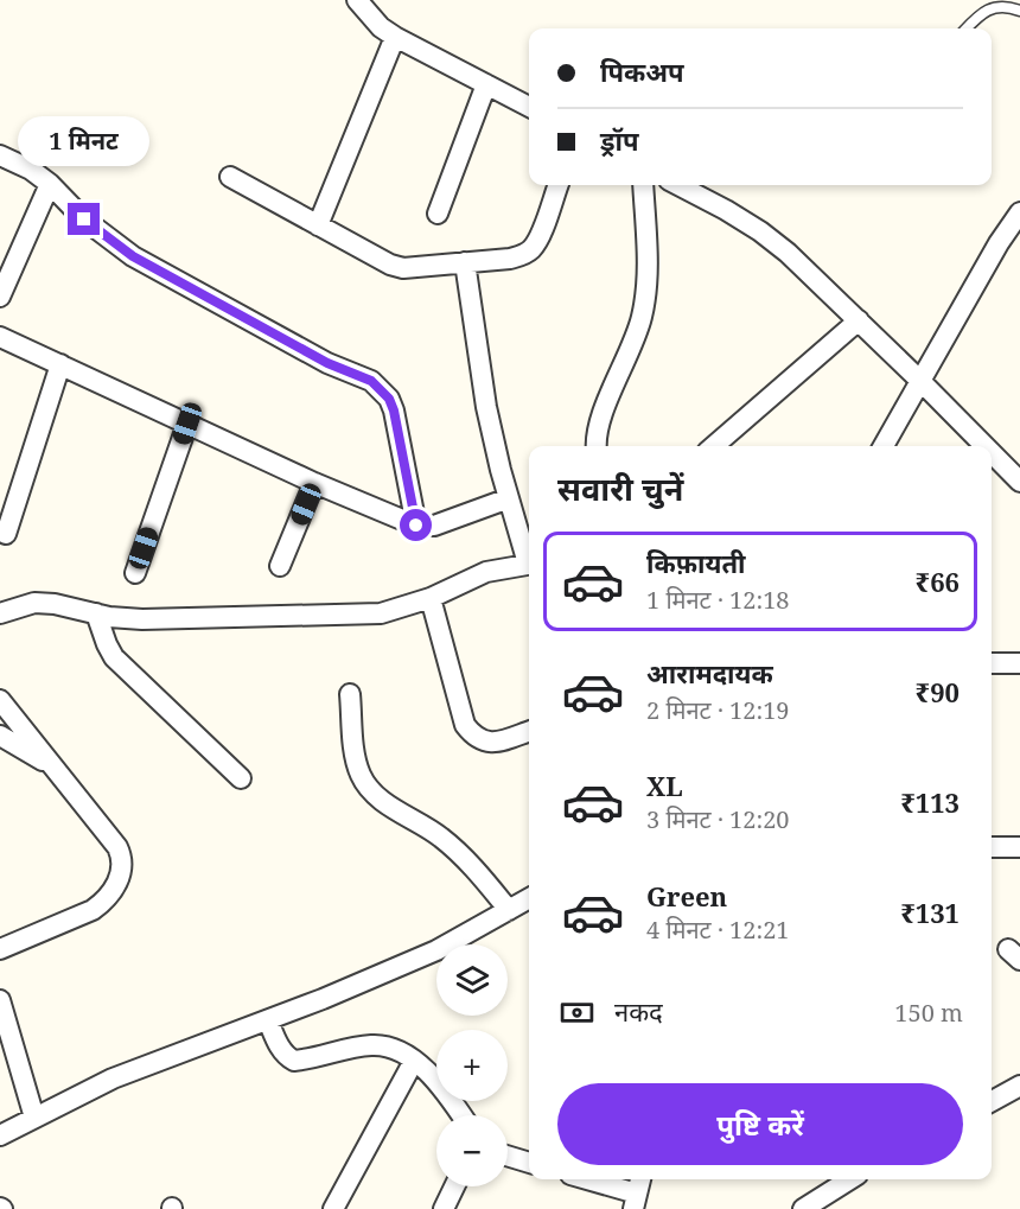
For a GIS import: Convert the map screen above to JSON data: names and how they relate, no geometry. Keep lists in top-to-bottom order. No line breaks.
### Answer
{"page":{"banner":["पिकअप","ड्रॉप"],"bubble":"1 मिनट","heading":"सवारी चुनें","list":[{"name":"किफ़ायती","note":"1 मिनट · 12:18","value":"₹66"},{"name":"आरामदायक","note":"2 मिनट · 12:19","value":"₹90"},{"name":"XL","note":"3 मिनट · 12:20","value":"₹113"},{"name":"Green","note":"4 मिनट · 12:21","value":"₹131"}],"map_buttons":["+","−"],"pay":["नकद","150 m"],"buttons":"पुष्टि करें"}}
